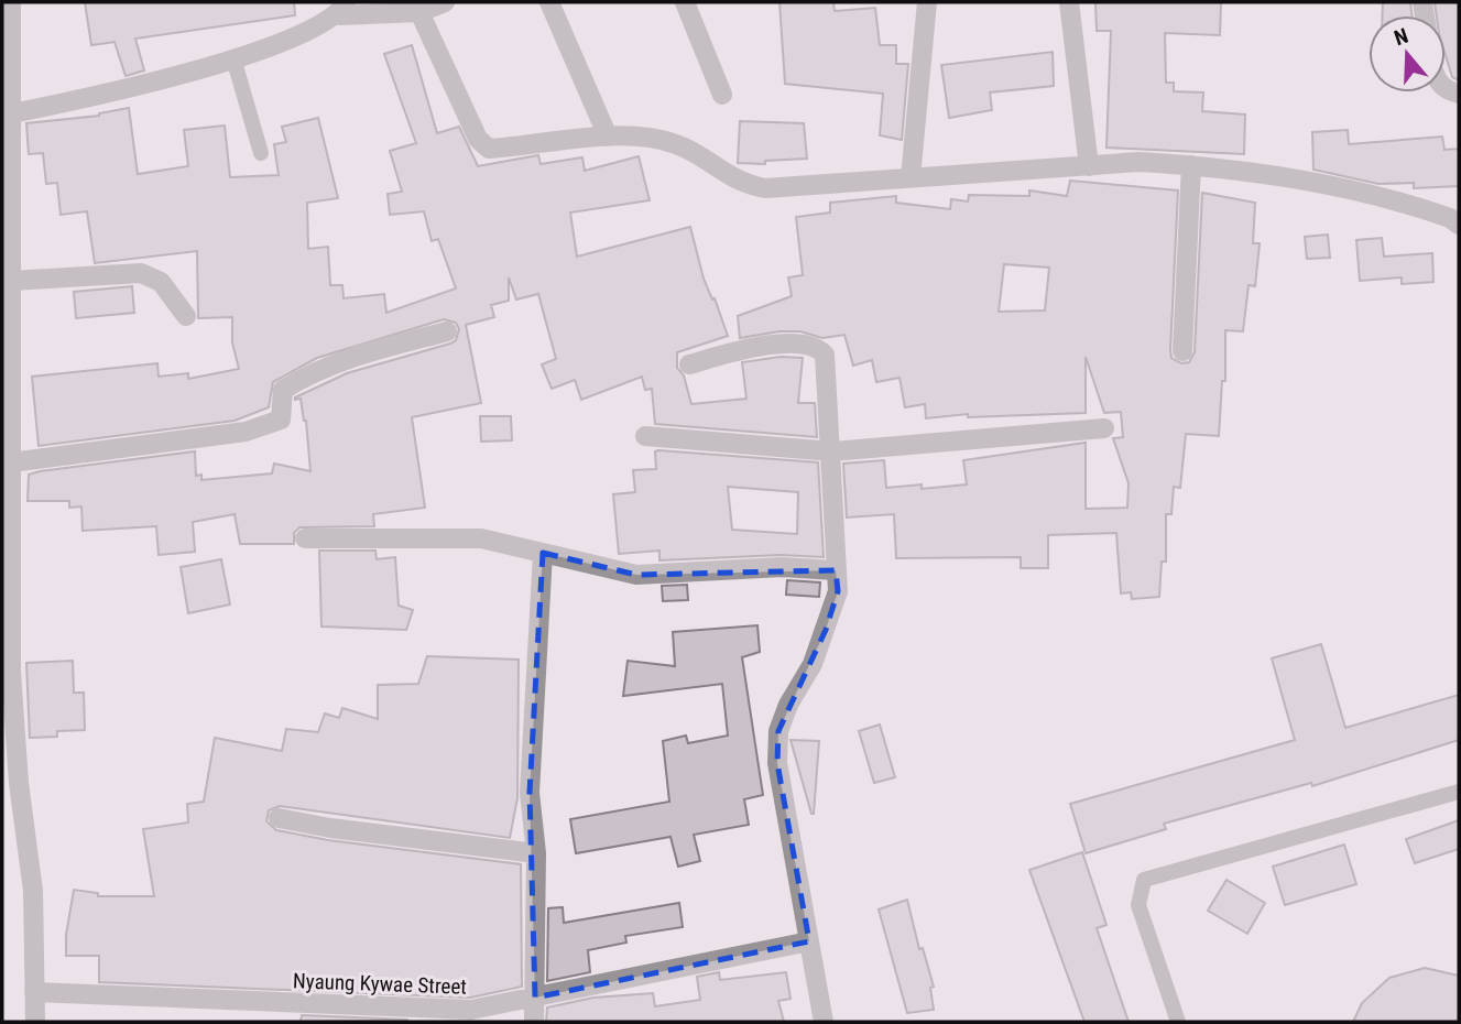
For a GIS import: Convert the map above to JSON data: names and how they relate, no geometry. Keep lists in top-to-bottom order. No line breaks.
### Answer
{"streets":{"street":["Nyaung Kywae Street"]},"north":"top"}
